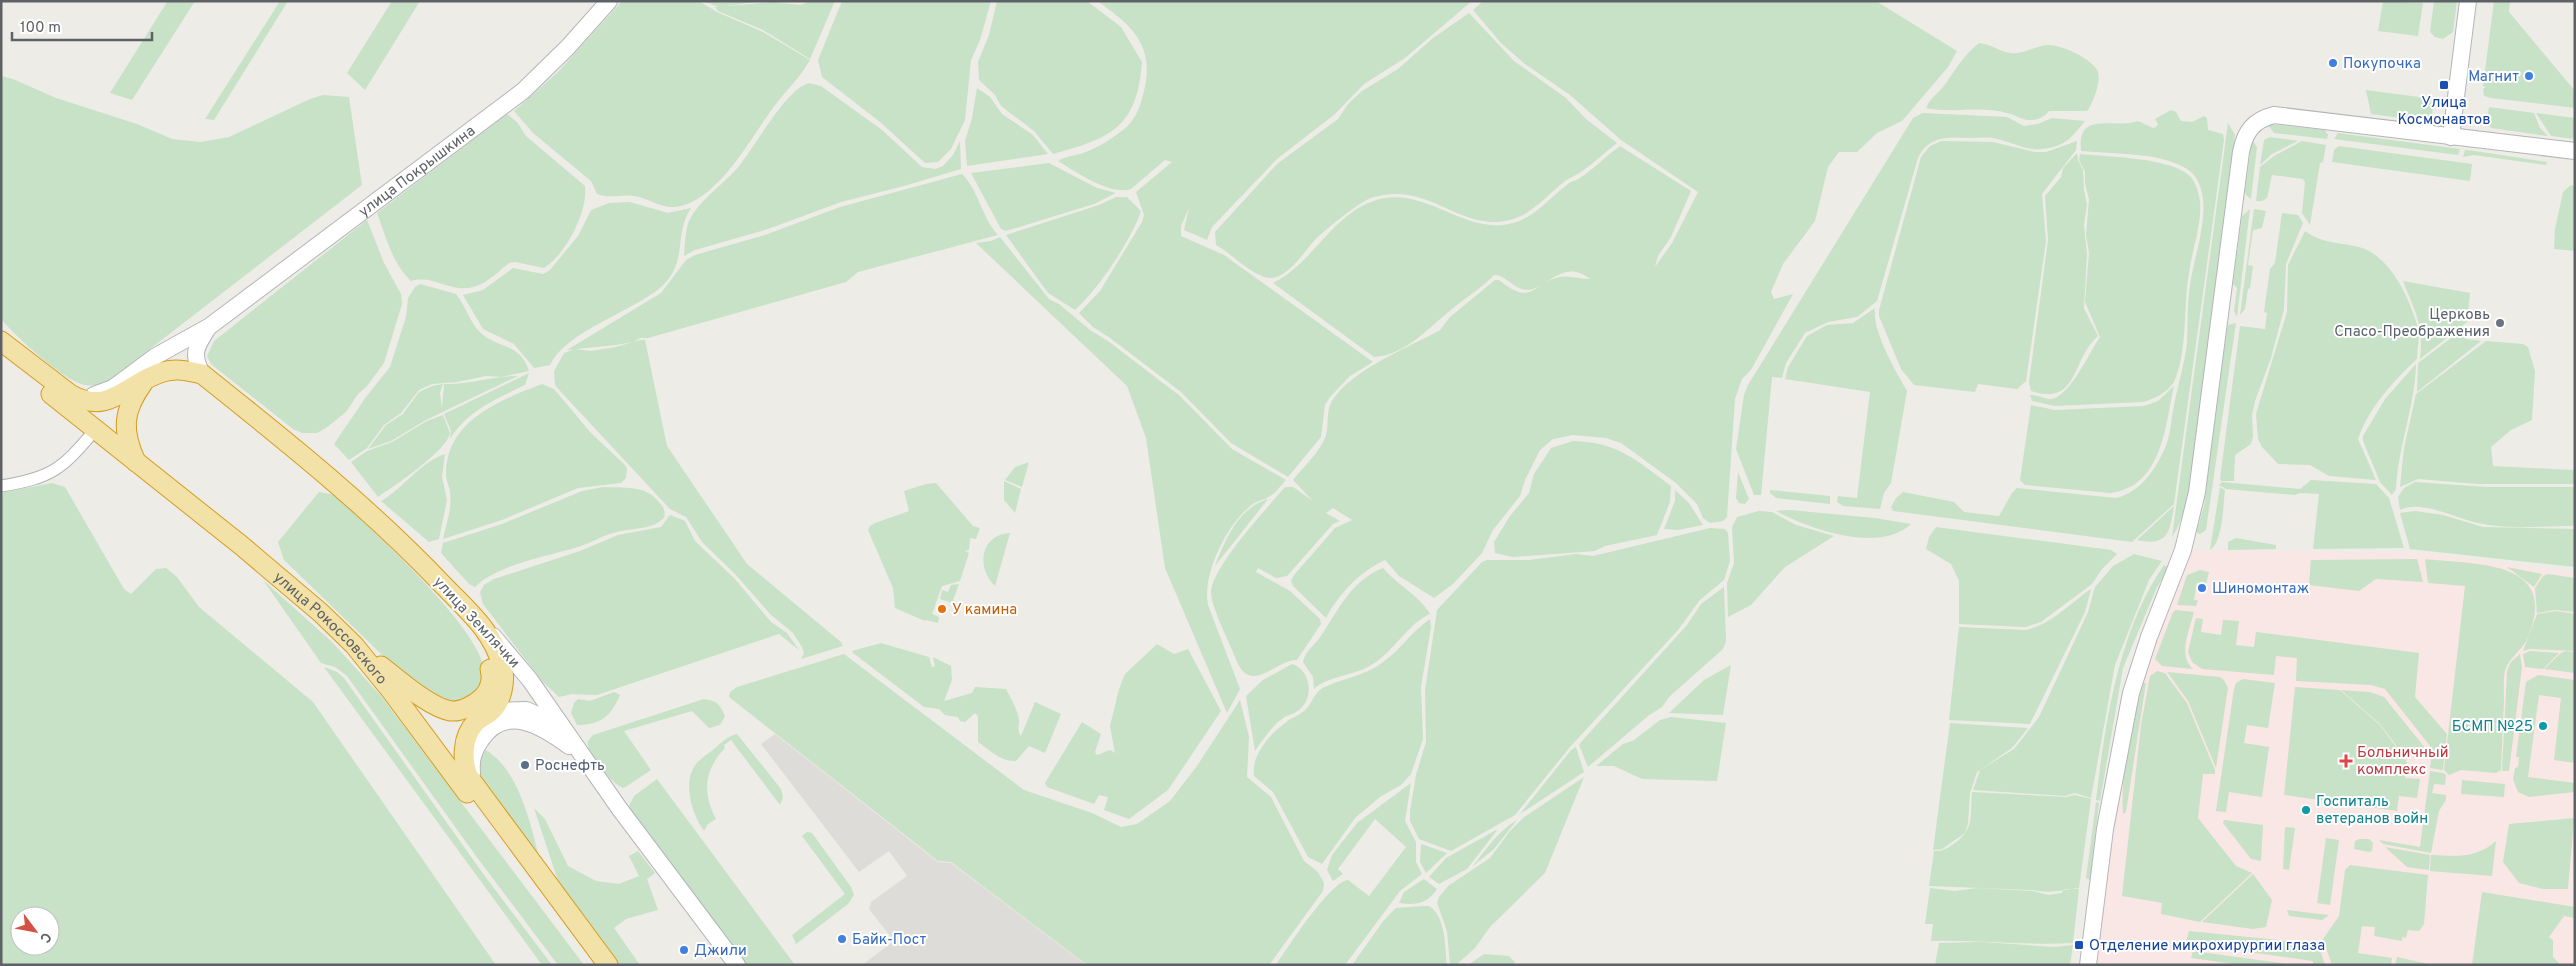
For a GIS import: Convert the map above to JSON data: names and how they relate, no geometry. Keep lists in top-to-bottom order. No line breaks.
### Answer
{"streets":{"highway":["улица Землячки","улица Рокоссовского"],"main road":["улица Покрышкина"]},"places":{"other":["Покупочка","Магнит","Церковь Спасо-Преображения","Шиномонтаж","У камина","БСМП №25","Роснефть","Госпиталь ветеранов войн","Байк-Пост","Джили"],"transit":["Улица Космонавтов","Отделение микрохирургии глаза"],"health":["Больничный комплекс"]},"scale_bar":"100 m","north":"bottom right"}
